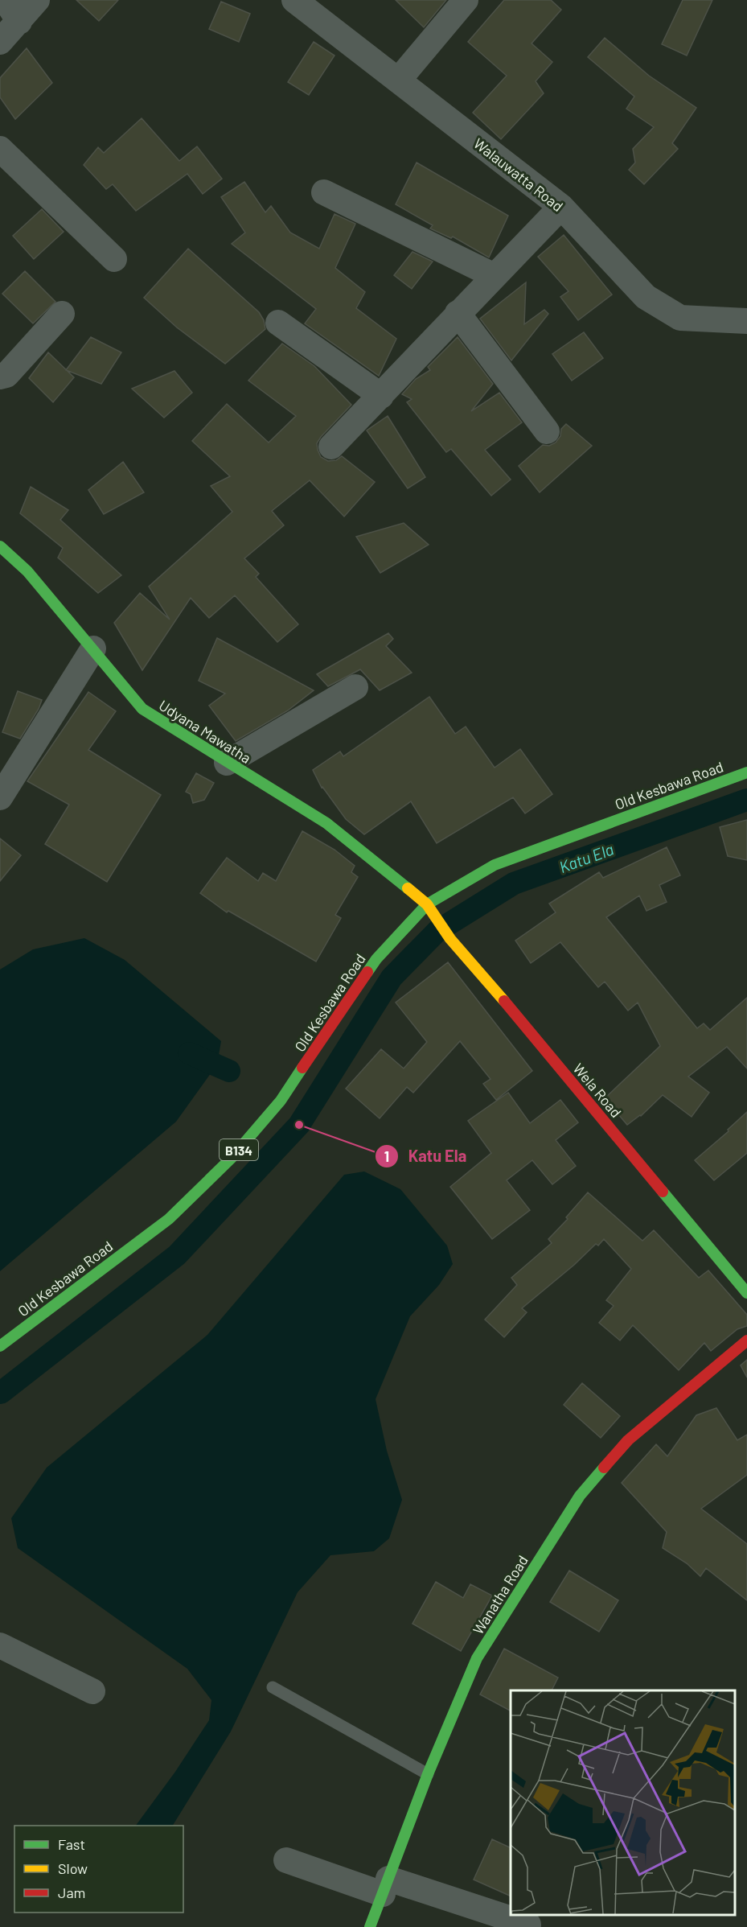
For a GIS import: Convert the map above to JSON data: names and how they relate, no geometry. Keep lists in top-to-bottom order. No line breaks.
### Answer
{"streets":{"street":["Walauwatta Road","Udyana Mawatha","Old Kesbawa Road","Wela Road","B134","Wanatha Road"]},"crossings":[["Udyana Mawatha","Old Kesbawa Road"],["Udyana Mawatha","Wela Road"],["Old Kesbawa Road","Wela Road"]],"water":["Katu Ela"],"places":["Katu Ela"],"legend":["Fast","Slow","Jam"]}
